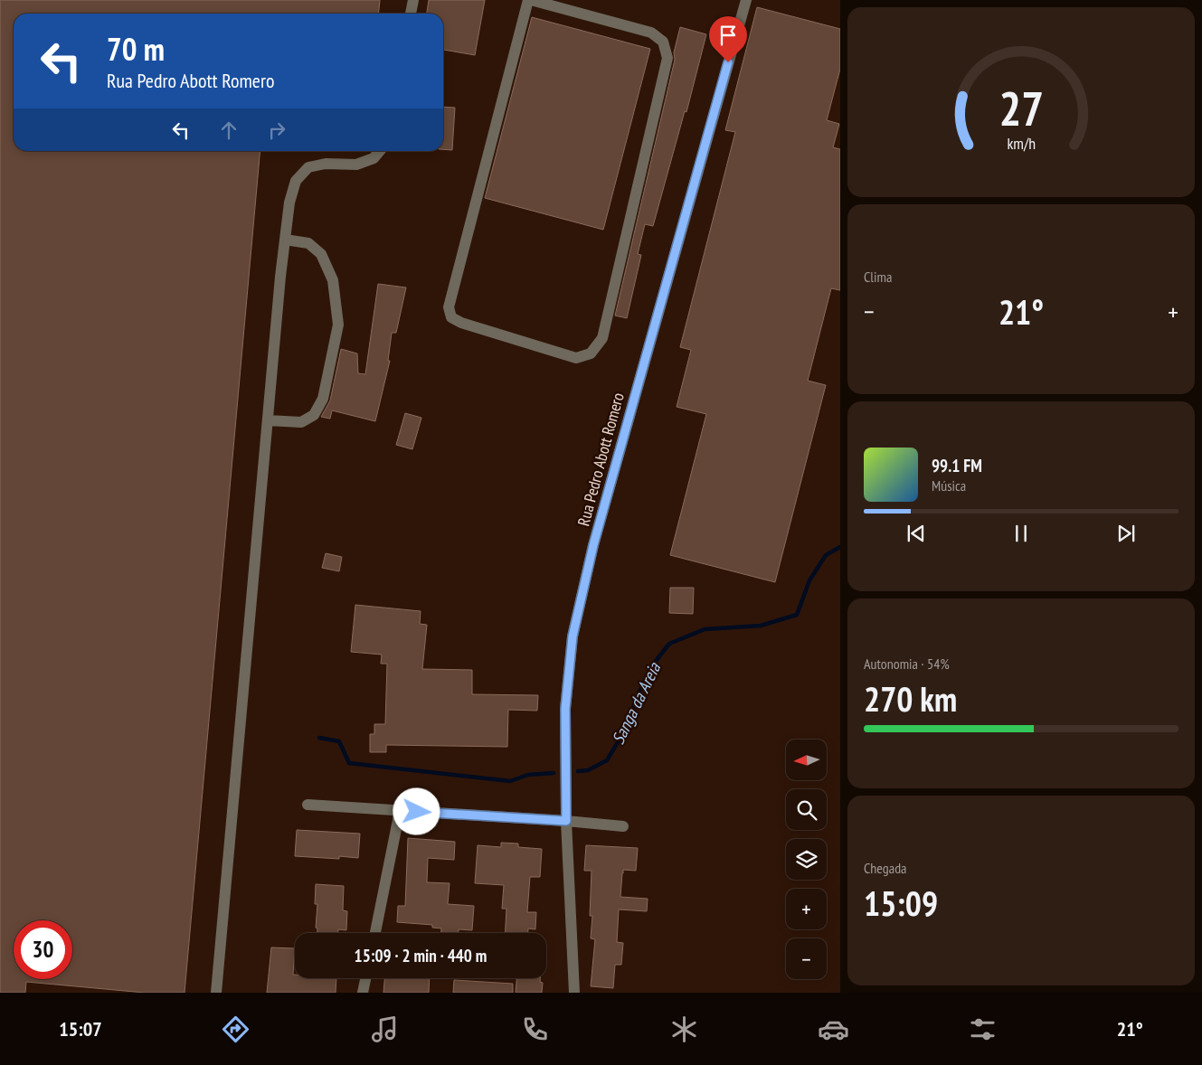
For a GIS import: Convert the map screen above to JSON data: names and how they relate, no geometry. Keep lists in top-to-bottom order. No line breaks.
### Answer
{"streets":{"street":["Rua Pedro Abott Romero"]},"water":["Sanga da Areia"],"north":"left","page":{"turn":["70 m","Rua Pedro Abott Romero"],"tile":["Clima",["Autonomia · 54%","270 km"],["Chegada","15:09"]],"heat":["−","21°","+"],"song":["99.1 FM","Música"],"map_buttons":["+","−"],"limit":"30","trip":"15:09 · 2 min · 440 m","tabs":["15:07","21°"],"gauge":["27","km/h"]}}
